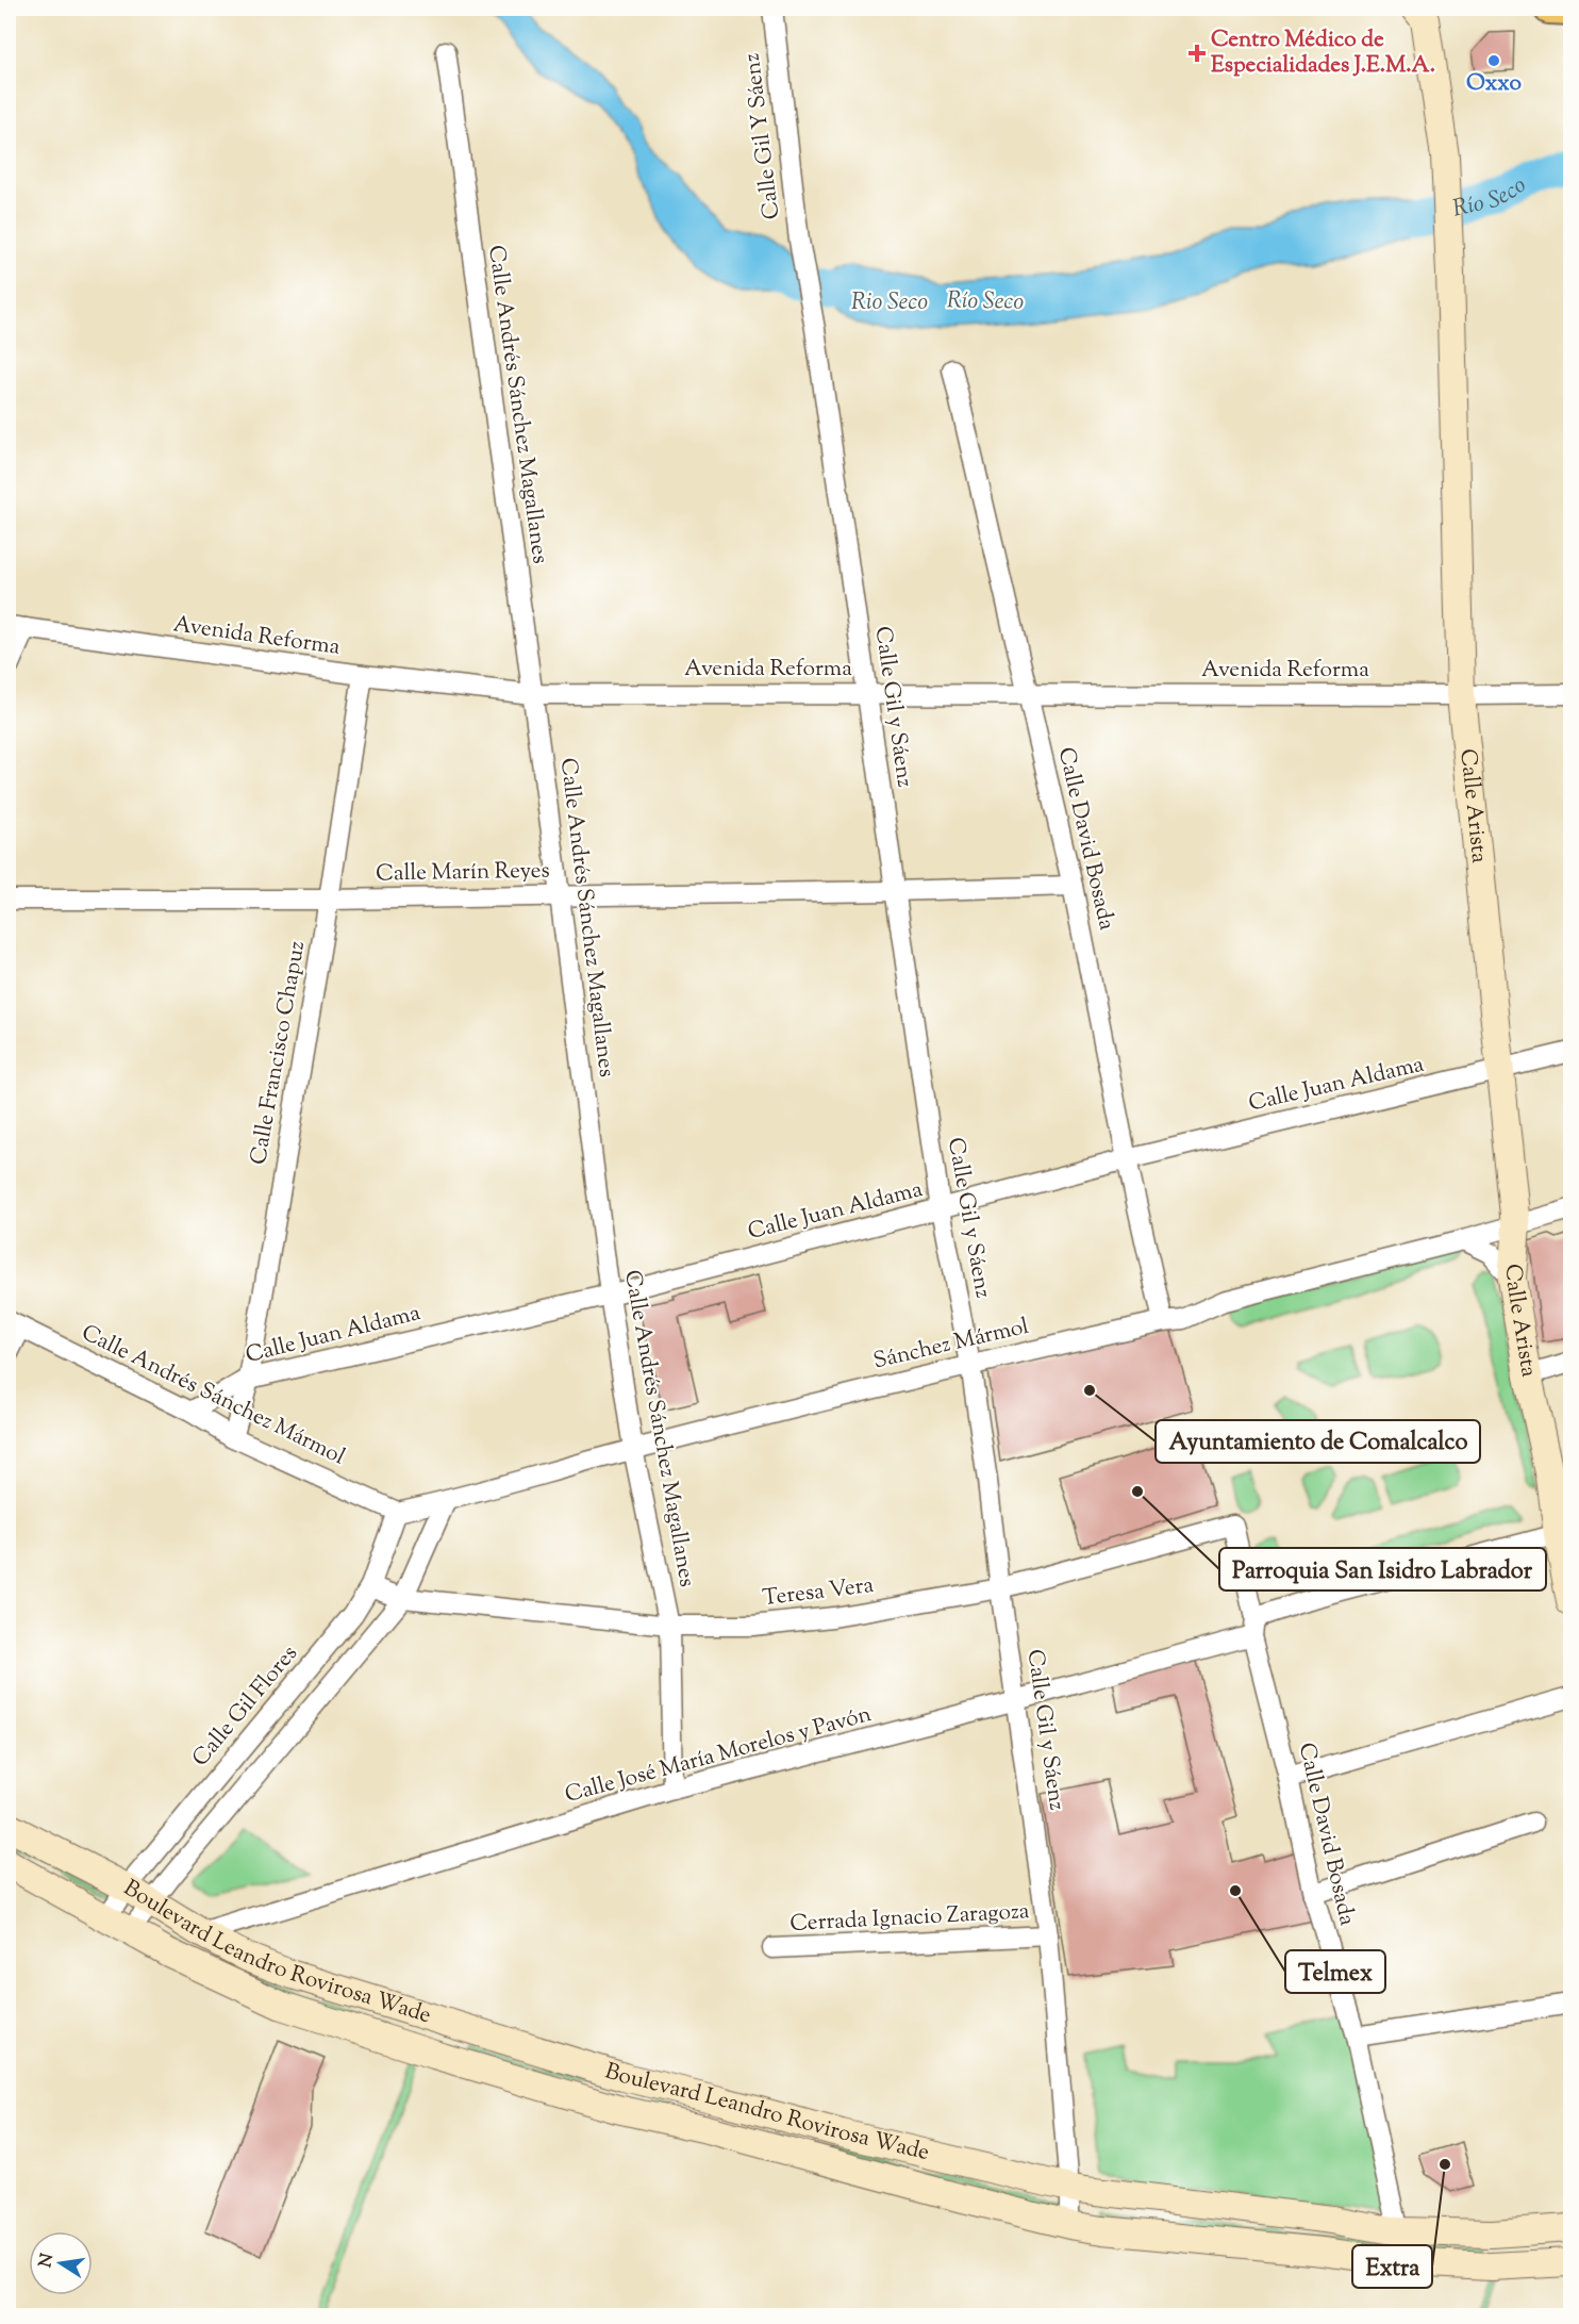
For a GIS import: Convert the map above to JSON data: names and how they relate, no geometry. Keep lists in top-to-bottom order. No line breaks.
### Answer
{"streets":{"main road":["Calle Arista","Boulevard Leandro Rovirosa Wade"],"street":["Calle Gil Y Sáenz","Calle Andrés Sánchez Magallanes","Avenida Reforma","Calle Gil y Sáenz","Calle David Bosada","Calle Marín Reyes","Calle Francisco Chapuz","Calle Juan Aldama","Sánchez Mármol","Calle Andrés Sánchez Mármol","Teresa Vera","Calle Gil Flores","Calle José María Morelos y Pavón","Cerrada Ignacio Zaragoza"]},"crossings":[["Calle Gil Y Sáenz","Calle Gil y Sáenz"],["Calle Andrés Sánchez Magallanes","Avenida Reforma"],["Calle Andrés Sánchez Magallanes","Calle Marín Reyes"],["Calle Andrés Sánchez Magallanes","Calle Juan Aldama"],["Calle Andrés Sánchez Magallanes","Sánchez Mármol"],["Calle Andrés Sánchez Magallanes","Teresa Vera"],["Calle Andrés Sánchez Magallanes","Calle José María Morelos y Pavón"],["Avenida Reforma","Calle Gil y Sáenz"],["Avenida Reforma","Calle Arista"],["Avenida Reforma","Calle David Bosada"],["Avenida Reforma","Calle Francisco Chapuz"],["Calle Gil y Sáenz","Calle Marín Reyes"],["Calle Gil y Sáenz","Calle Juan Aldama"],["Calle Gil y Sáenz","Sánchez Mármol"],["Calle Gil y Sáenz","Teresa Vera"],["Calle Gil y Sáenz","Calle José María Morelos y Pavón"],["Calle Gil y Sáenz","Cerrada Ignacio Zaragoza"],["Calle Gil y Sáenz","Boulevard Leandro Rovirosa Wade"],["Calle Arista","Calle Juan Aldama"],["Calle Arista","Sánchez Mármol"],["Calle Arista","Calle José María Morelos y Pavón"],["Calle David Bosada","Calle Marín Reyes"],["Calle David Bosada","Calle Juan Aldama"],["Calle David Bosada","Sánchez Mármol"],["Calle David Bosada","Teresa Vera"],["Calle David Bosada","Calle José María Morelos y Pavón"],["Calle David Bosada","Boulevard Leandro Rovirosa Wade"],["Calle Marín Reyes","Calle Francisco Chapuz"],["Calle Francisco Chapuz","Calle Juan Aldama"],["Calle Francisco Chapuz","Calle Andrés Sánchez Mármol"],["Calle Juan Aldama","Calle Andrés Sánchez Mármol"],["Sánchez Mármol","Calle Andrés Sánchez Mármol"],["Sánchez Mármol","Calle Gil Flores"],["Calle Andrés Sánchez Mármol","Calle Gil Flores"],["Teresa Vera","Calle Gil Flores"],["Calle Gil Flores","Boulevard Leandro Rovirosa Wade"],["Calle José María Morelos y Pavón","Boulevard Leandro Rovirosa Wade"]],"water":["Río Seco","Rio Seco"],"places":{"health":["Centro Médico de Especialidades J.E.M.A."],"other":["Oxxo","Ayuntamiento de Comalcalco","Parroquia San Isidro Labrador","Telmex","Extra"]},"north":"left"}
